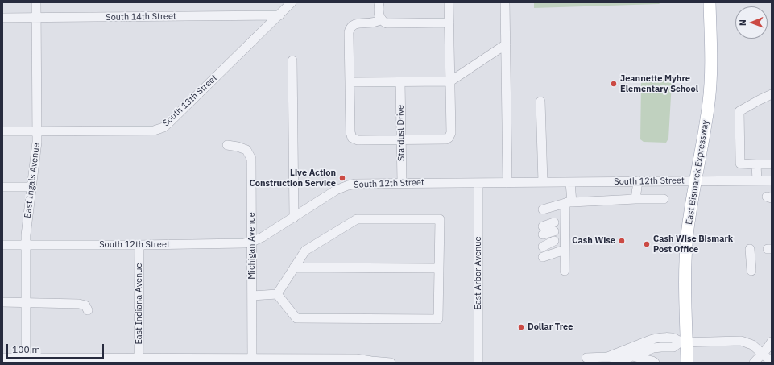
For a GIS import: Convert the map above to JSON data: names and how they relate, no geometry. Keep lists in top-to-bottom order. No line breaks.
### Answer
{"streets":{"main road":["East Bismarck Expressway"],"street":["South 14th Street","South 13th Street","Stardust Drive","East Ingals Avenue","South 12th Street","Michigan Avenue","East Arbor Avenue","East Indiana Avenue"]},"crossings":[["South 14th Street","South 13th Street"],["South 14th Street","East Ingals Avenue"],["South 13th Street","East Ingals Avenue"],["Stardust Drive","South 12th Street"],["East Bismarck Expressway","South 12th Street"],["East Ingals Avenue","South 12th Street"],["South 12th Street","Michigan Avenue"],["South 12th Street","East Arbor Avenue"],["South 12th Street","East Indiana Avenue"]],"places":["Jeannette Myhre Elementary School","Live Action Construction Service","Cash Wise","Cash Wise Bismark Post Office","Dollar Tree"],"scale_bar":"100 m","north":"left"}
